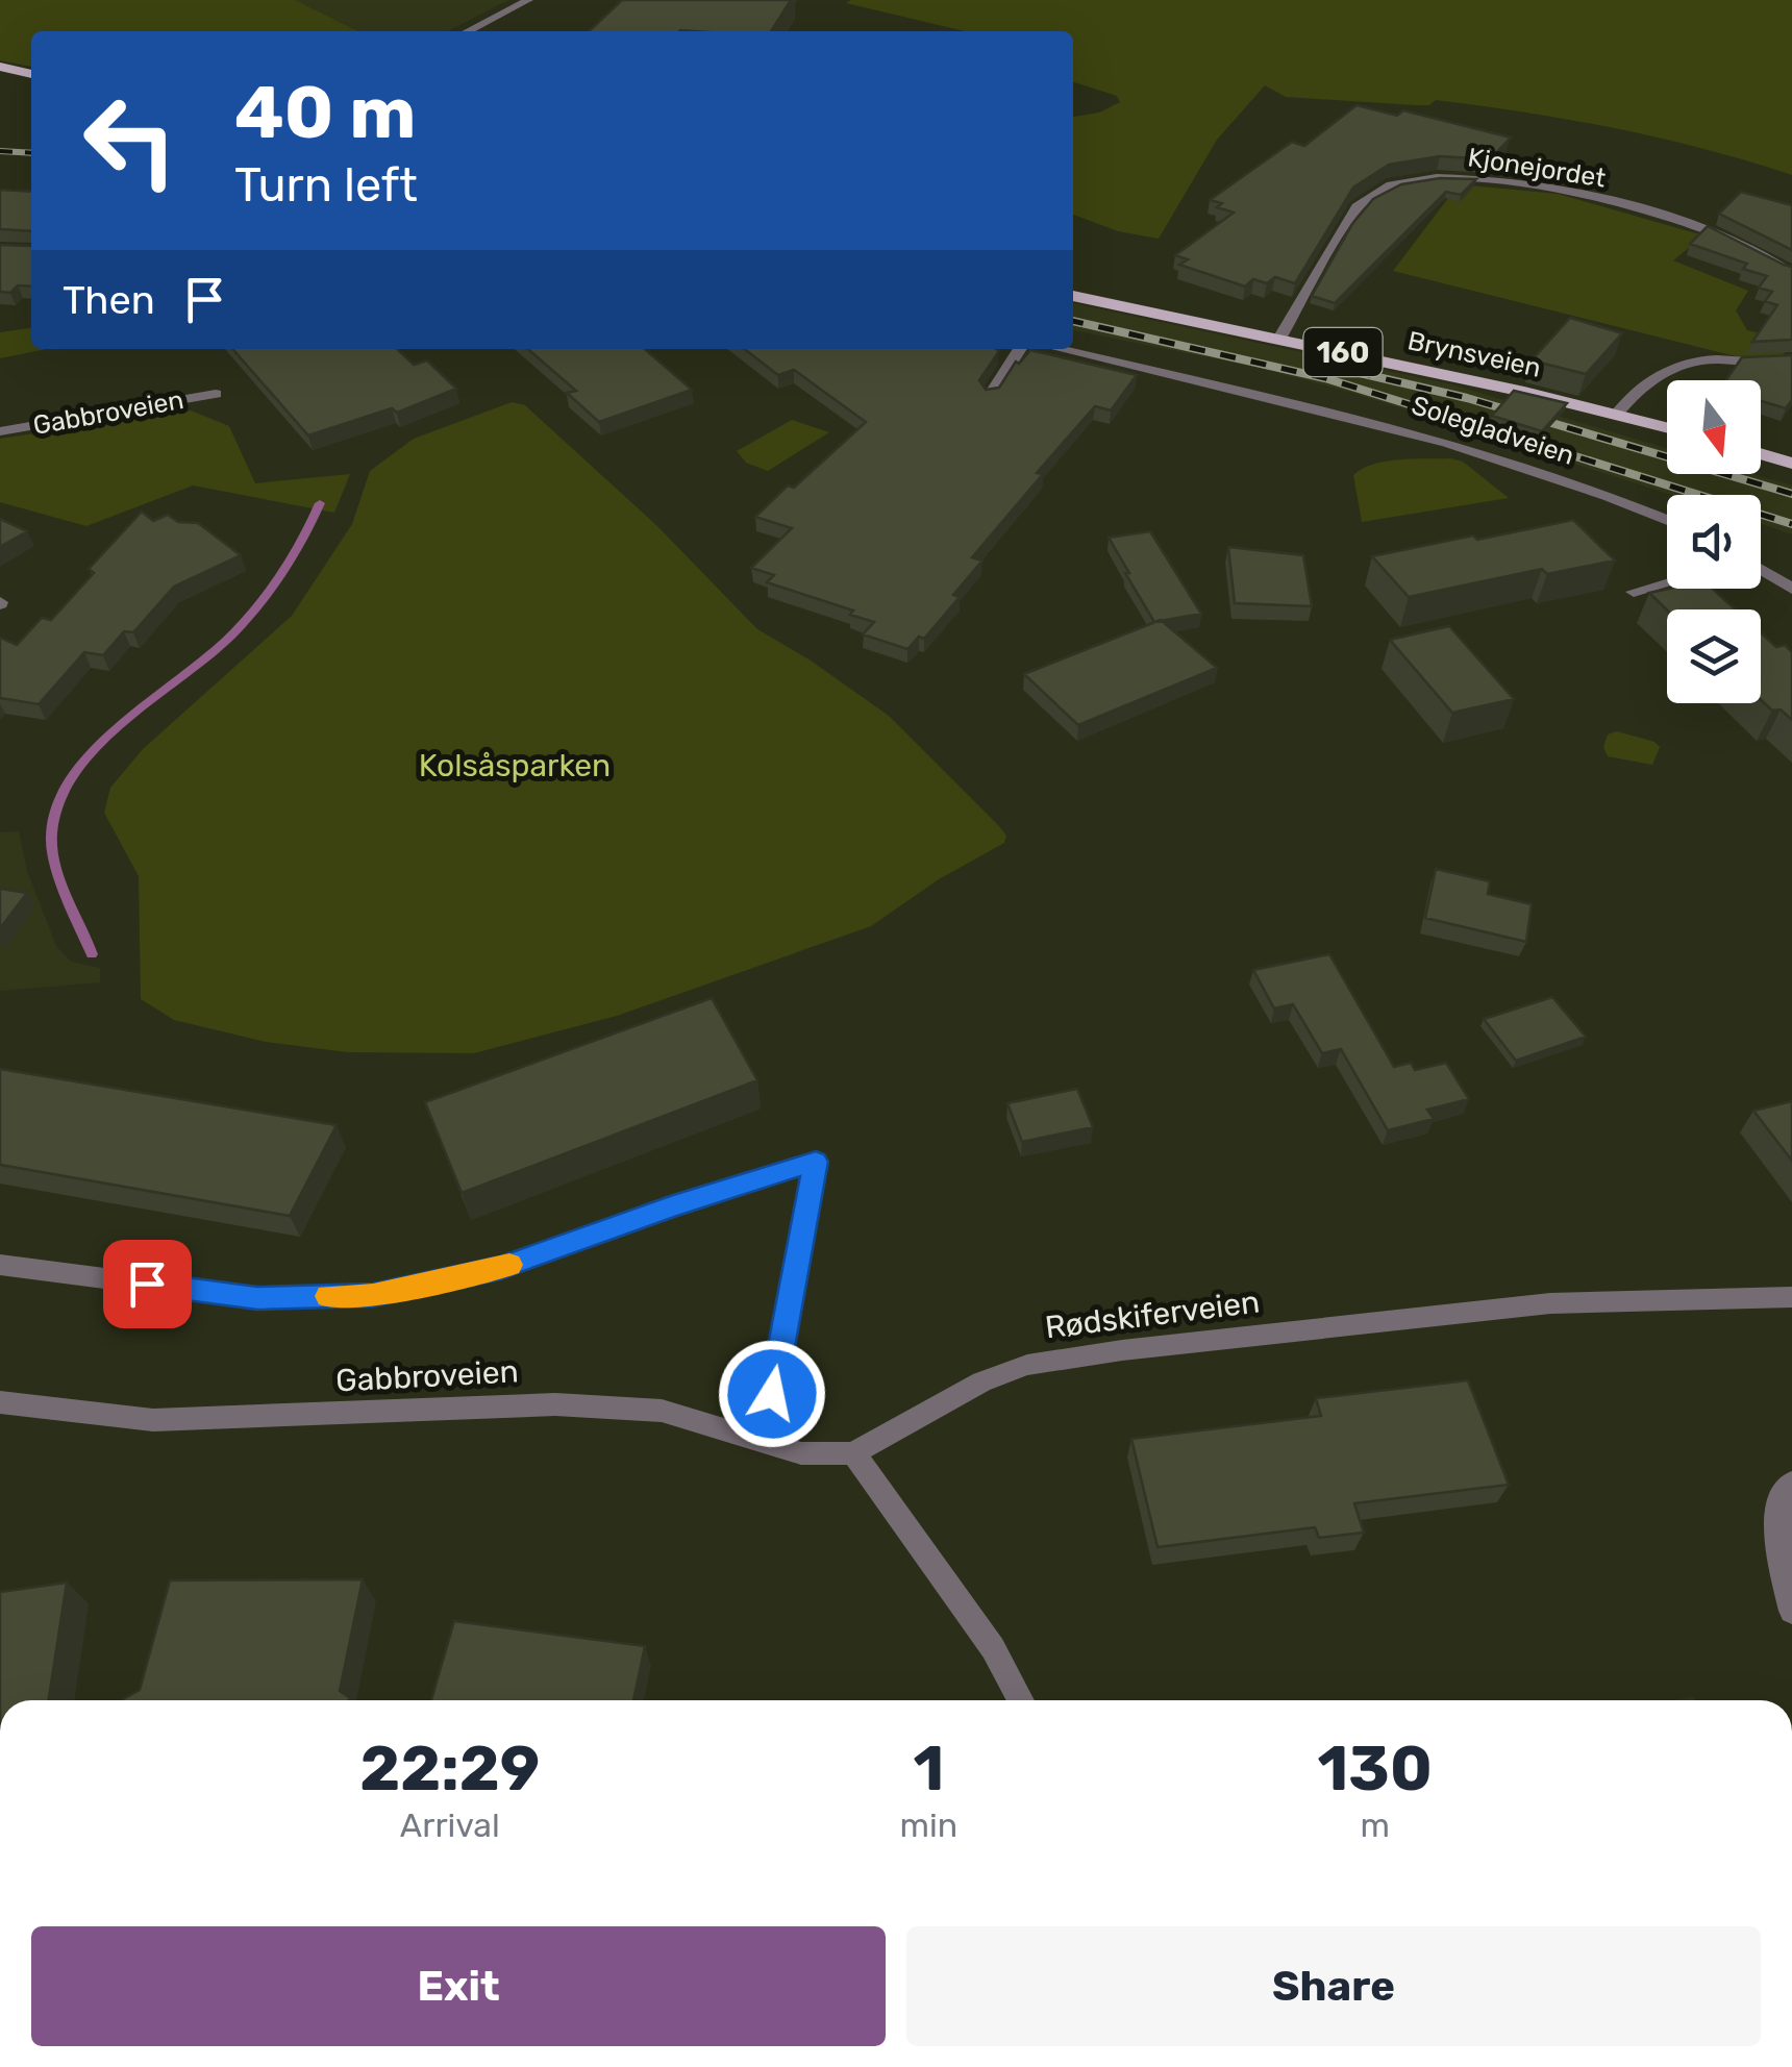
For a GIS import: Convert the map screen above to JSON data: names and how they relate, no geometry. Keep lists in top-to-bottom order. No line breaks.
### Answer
{"streets":{"main road":["160","Brynsveien"],"street":["Kjonejordet","Gabbroveien","Solegladveien","Rødskiferveien"]},"crossings":[["Kjonejordet","Brynsveien"],["Gabbroveien","Rødskiferveien"]],"parks":["Kolsåsparken"],"north":"bottom","page":{"turn":["40 m","Turn left"],"then":"Then","eta":["22:29","Arrival","1","min","130","m"],"buttons":["Exit","Share"]}}
